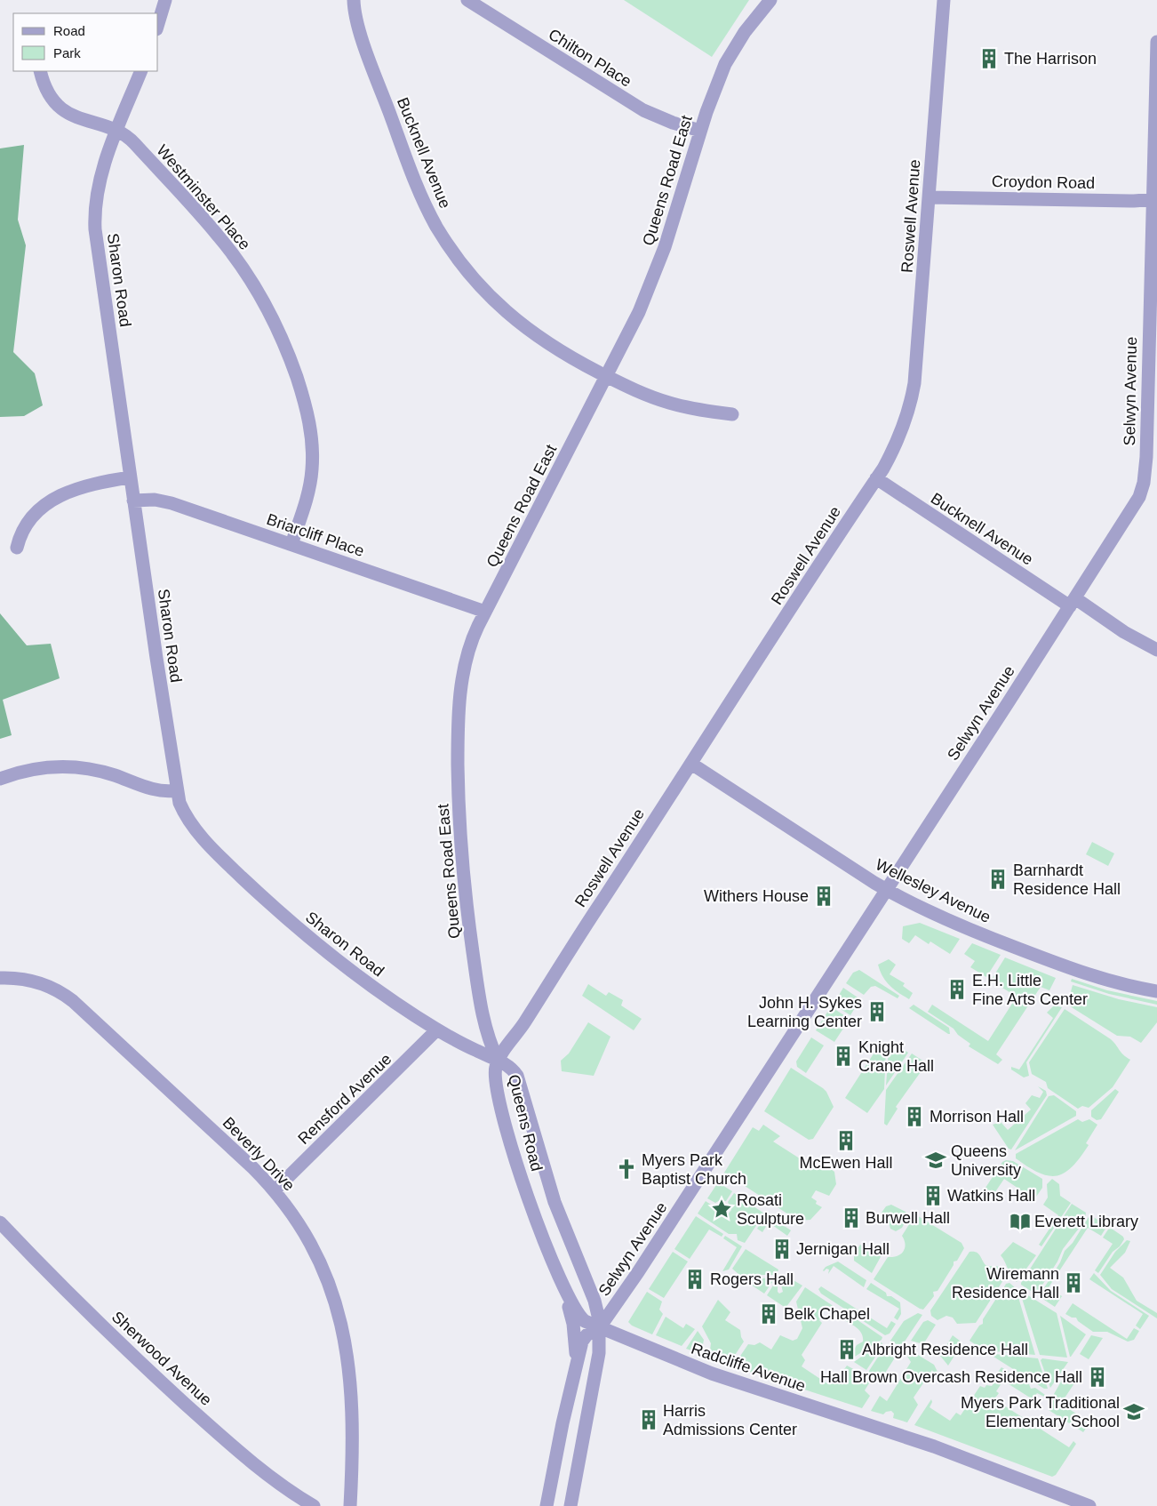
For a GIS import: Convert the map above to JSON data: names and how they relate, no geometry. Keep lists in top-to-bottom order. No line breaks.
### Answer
{"streets":{"street":["Chilton Place","Bucknell Avenue","Queens Road East","Croydon Road","Westminster Place","Roswell Avenue","Sharon Road","Selwyn Avenue","Briarcliff Place","Wellesley Avenue","Rensford Avenue","Queens Road","Beverly Drive","Sherwood Avenue","Radcliffe Avenue"]},"crossings":[["Chilton Place","Queens Road East"],["Bucknell Avenue","Queens Road East"],["Bucknell Avenue","Roswell Avenue"],["Bucknell Avenue","Selwyn Avenue"],["Queens Road East","Roswell Avenue"],["Queens Road East","Sharon Road"],["Queens Road East","Briarcliff Place"],["Queens Road East","Queens Road"],["Croydon Road","Roswell Avenue"],["Croydon Road","Selwyn Avenue"],["Westminster Place","Sharon Road"],["Westminster Place","Briarcliff Place"],["Roswell Avenue","Sharon Road"],["Roswell Avenue","Wellesley Avenue"],["Roswell Avenue","Queens Road"],["Sharon Road","Briarcliff Place"],["Sharon Road","Rensford Avenue"],["Sharon Road","Queens Road"],["Selwyn Avenue","Wellesley Avenue"],["Selwyn Avenue","Queens Road"],["Selwyn Avenue","Radcliffe Avenue"],["Rensford Avenue","Beverly Drive"],["Queens Road","Radcliffe Avenue"]],"places":{"building":["The Harrison","Barnhardt Residence Hall","Withers House","E.H. Little Fine Arts Center","John H. Sykes Learning Center","Knight Crane Hall","Morrison Hall","McEwen Hall","Watkins Hall","Burwell Hall","Jernigan Hall","Rogers Hall","Wiremann Residence Hall","Belk Chapel","Albright Residence Hall","Hall Brown Overcash Residence Hall","Harris Admissions Center"],"school or university":["Queens University","Myers Park Traditional Elementary School"],"church":["Myers Park Baptist Church"],"place":["Rosati Sculpture"],"library":["Everett Library"]},"legend":["Road","Park"]}
